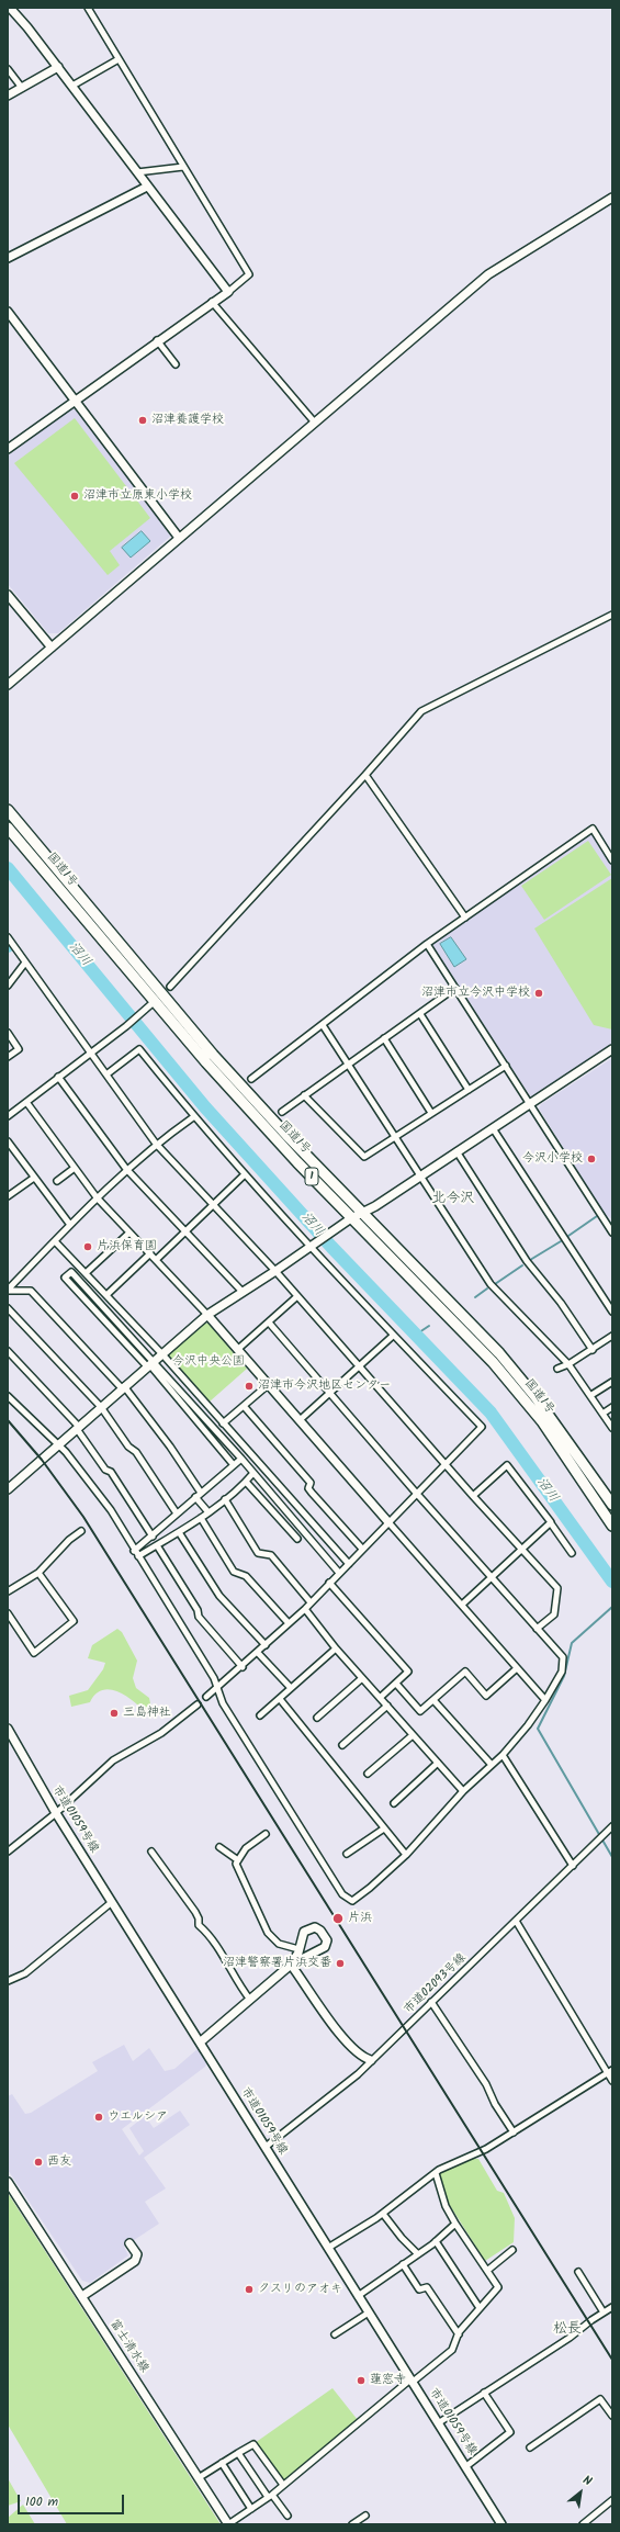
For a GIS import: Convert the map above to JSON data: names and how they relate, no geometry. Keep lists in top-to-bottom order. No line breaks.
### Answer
{"streets":{"highway":["国道1号","1"],"street":["市道01059号線","市道02093号線","富士清水線"]},"crossings":[["市道01059号線","市道02093号線"]],"districts":["北今沢","松長"],"water":["沼川"],"parks":["今沢中央公園"],"places":["沼津養護学校","沼津市立原東小学校","沼津市立今沢中学校","今沢小学校","片浜保育園","沼津市今沢地区センター","三島神社","片浜","沼津警察署片浜交番","ウエルシア","西友","クスリのアオキ","蓮窓寺"],"scale_bar":"100 m","north":"top right"}
